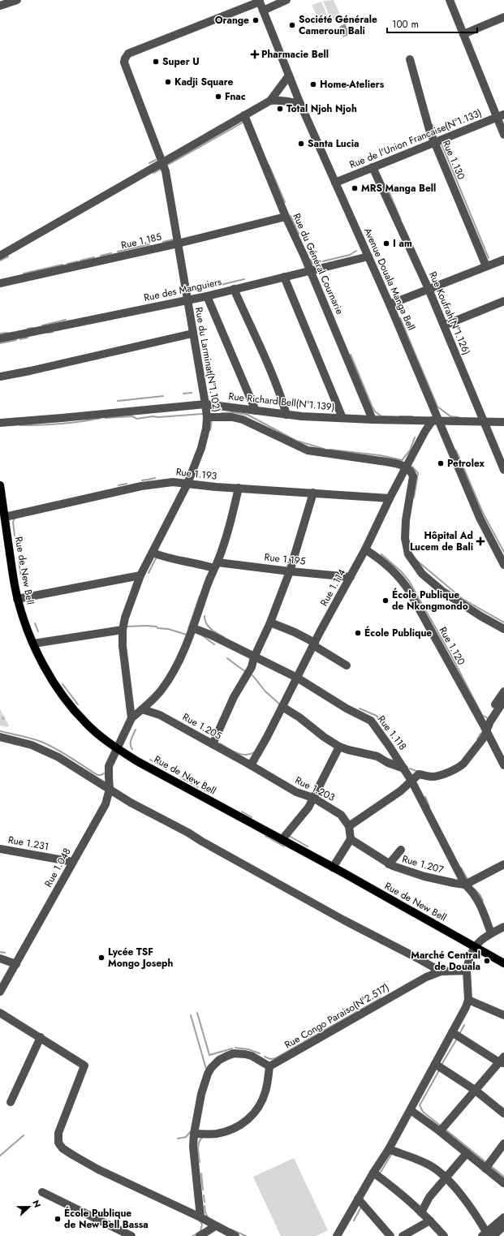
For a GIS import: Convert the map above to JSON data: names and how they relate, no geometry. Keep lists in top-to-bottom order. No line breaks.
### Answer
{"streets":{"main road":["Rue de New Bell"],"street":["Rue de l'Union Francaise(N°1.133)","Rue 1.130","Rue 1.185","Rue du Général Cournarie","Avenue Douala Manga Bell","Rue des Manguiers","Rue Koufrah(N°1.126)","Rue du Larminat(N°1.102)","Rue Richard Bell(N°1.139)","Rue 1.193","Rue 1.195","Rue 1.114","Rue 1.120","Rue 1.205","Rue 1.118","Rue 1.203","Rue 1.231","Rue 1.207","Rue 1.048","Rue Congo Paraiso(N°2.517)"]},"crossings":[["Rue de l'Union Francaise(N°1.133)","Rue 1.130"],["Rue de l'Union Francaise(N°1.133)","Avenue Douala Manga Bell"],["Rue de l'Union Francaise(N°1.133)","Rue Koufrah(N°1.126)"],["Rue 1.185","Rue du Général Cournarie"],["Rue 1.185","Rue du Larminat(N°1.102)"],["Rue du Général Cournarie","Rue des Manguiers"],["Rue du Général Cournarie","Rue Richard Bell(N°1.139)"],["Avenue Douala Manga Bell","Rue des Manguiers"],["Avenue Douala Manga Bell","Rue du Larminat(N°1.102)"],["Avenue Douala Manga Bell","Rue Richard Bell(N°1.139)"],["Avenue Douala Manga Bell","Rue 1.114"],["Rue des Manguiers","Rue du Larminat(N°1.102)"],["Rue Koufrah(N°1.126)","Rue Richard Bell(N°1.139)"],["Rue du Larminat(N°1.102)","Rue Richard Bell(N°1.139)"],["Rue du Larminat(N°1.102)","Rue 1.193"],["Rue du Larminat(N°1.102)","Rue 1.195"],["Rue Richard Bell(N°1.139)","Rue 1.114"],["Rue 1.193","Rue de New Bell"],["Rue 1.193","Rue 1.114"],["Rue 1.195","Rue 1.114"],["Rue de New Bell","Rue 1.048"],["Rue 1.114","Rue 1.120"],["Rue 1.114","Rue 1.205"],["Rue 1.114","Rue 1.118"],["Rue 1.114","Rue 1.203"],["Rue 1.205","Rue 1.203"],["Rue 1.118","Rue 1.207"],["Rue 1.231","Rue 1.048"]],"places":{"other":["Orange","Société Générale Cameroun Bali","Super U","Kadji Square","Home-Ateliers","Fnac","Total Njoh Njoh","Santa Lucia","MRS Manga Bell","I am","Petrolex","École Publique de Nkongmondo","École Publique","Lycée TSF Mongo Joseph","Marché Central de Douala","École Publique de New Bell Bassa"],"health":["Pharmacie Bell","Hôpital Ad Lucem de Bali"]},"scale_bar":"100 m","north":"right"}
